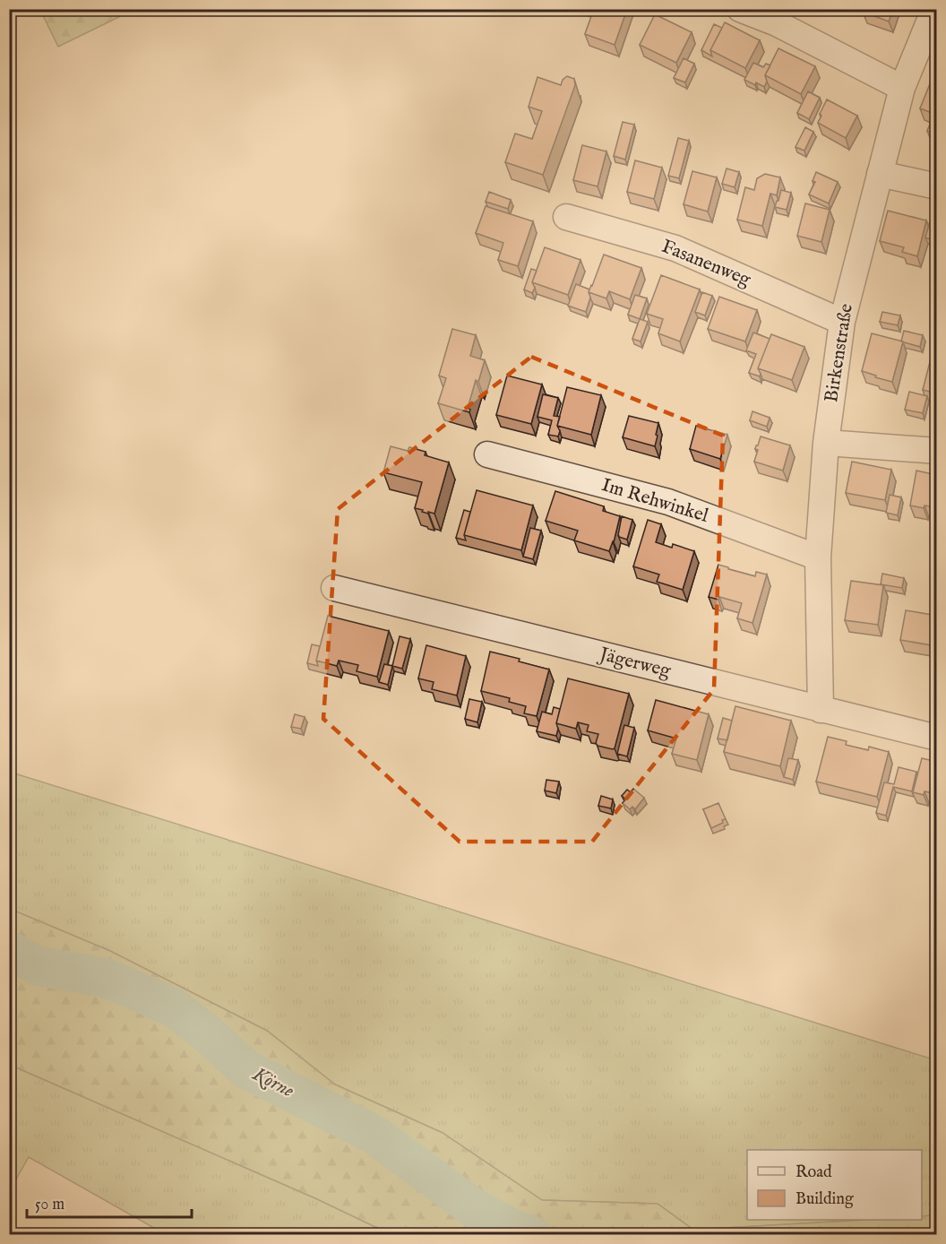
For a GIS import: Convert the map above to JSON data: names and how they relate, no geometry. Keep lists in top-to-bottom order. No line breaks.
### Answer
{"streets":{"street":["Fasanenweg","Birkenstraße","Im Rehwinkel","Jägerweg"]},"crossings":[["Fasanenweg","Birkenstraße"],["Birkenstraße","Im Rehwinkel"],["Birkenstraße","Jägerweg"]],"water":["Körne"],"legend":["Road","Building"],"scale_bar":"50 m"}
